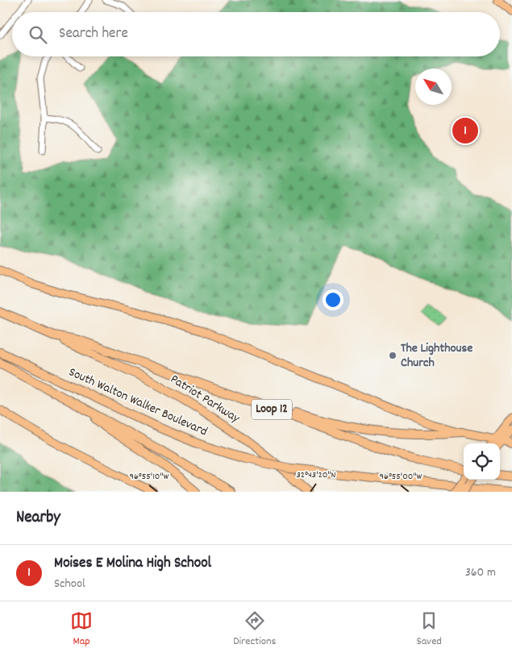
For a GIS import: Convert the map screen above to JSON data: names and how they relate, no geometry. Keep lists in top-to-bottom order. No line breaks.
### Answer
{"streets":{"highway":["Patriot Parkway","South Walton Walker Boulevard","Loop 12"]},"crossings":[["Patriot Parkway","Loop 12"]],"places":["The Lighthouse Church"],"north":"top left","page":{"search":"Search here","pins":"1","heading":"Nearby","list":[{"mark":"1","name":"Moises E Molina High School","note":"School","value":"360 m"}],"nav":["Map","Directions","Saved"]},"coordinates":["32°43'20\"N","96°55'10\"W","96°55'00\"W"]}
